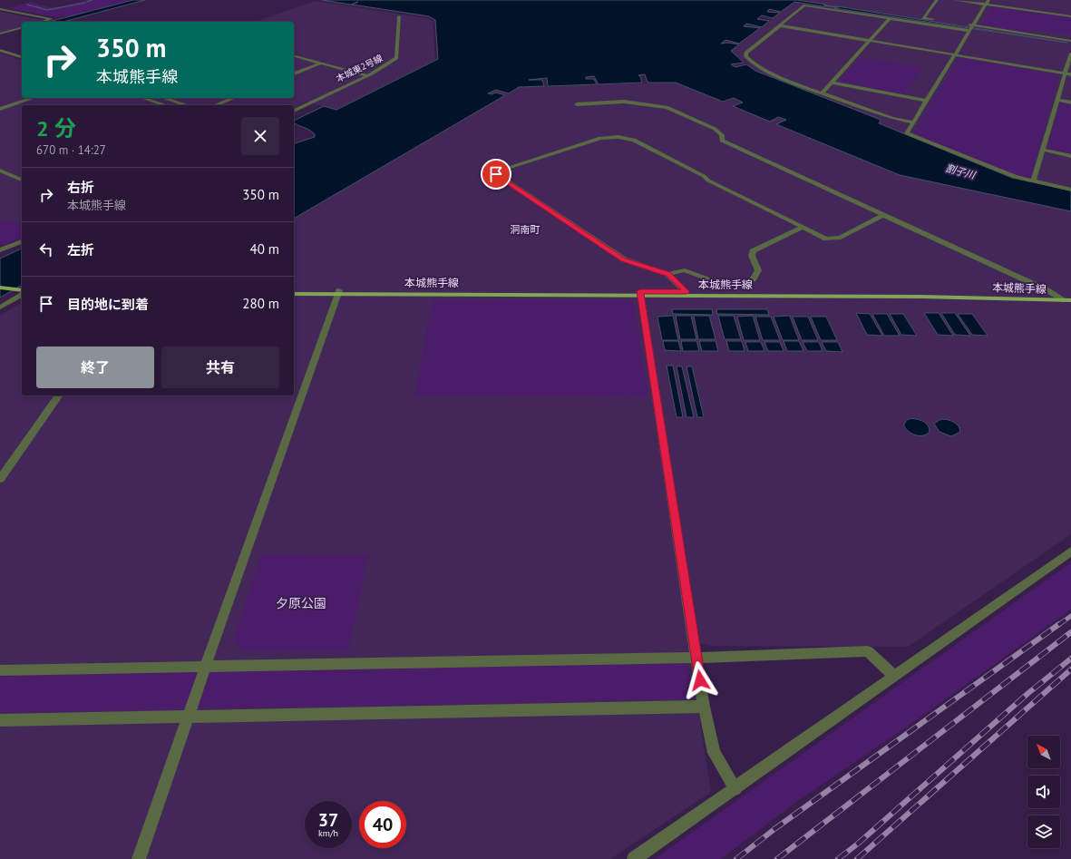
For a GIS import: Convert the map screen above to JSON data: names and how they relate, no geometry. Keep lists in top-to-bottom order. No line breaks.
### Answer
{"streets":{"main road":["本城熊手線"],"street":["本城東2号線"]},"districts":["洞南町"],"water":["割子川"],"parks":["夕原公園"],"north":"top left","page":{"turn":["350 m","本城熊手線"],"heading":["2 分","670 m · 14:27"],"list":[{"name":"右折","note":"本城熊手線","value":"350 m"},{"name":"左折","value":"40 m"},{"name":"目的地に到着","value":"280 m"}],"buttons":["終了","共有"],"speed":"37 km/h","limit":"40"}}
